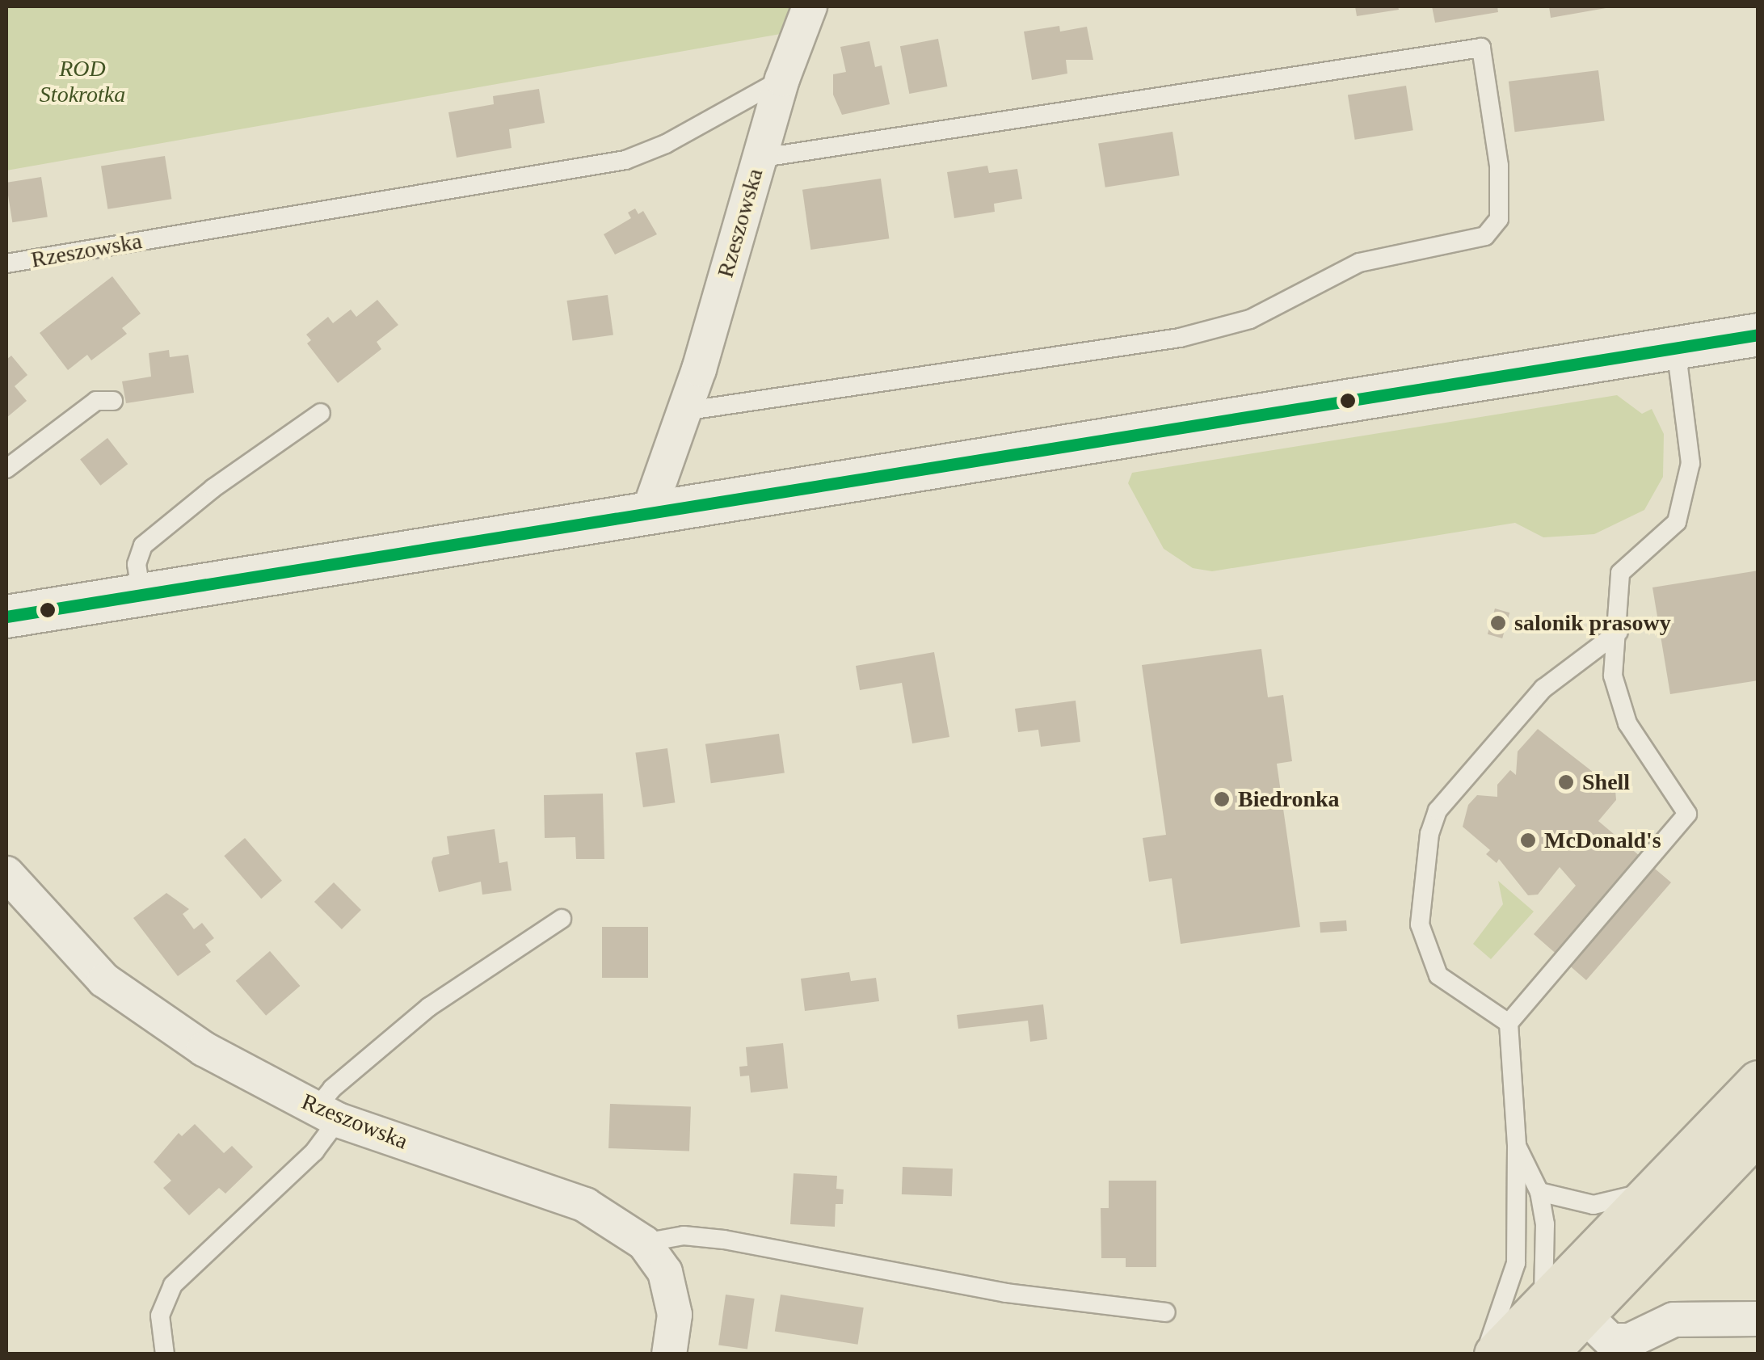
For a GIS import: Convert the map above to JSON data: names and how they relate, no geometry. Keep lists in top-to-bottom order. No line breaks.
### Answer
{"streets":{"street":["Rzeszowska"]},"parks":["ROD Stokrotka"],"places":["salonik prasowy","Shell","Biedronka","McDonald's"]}
